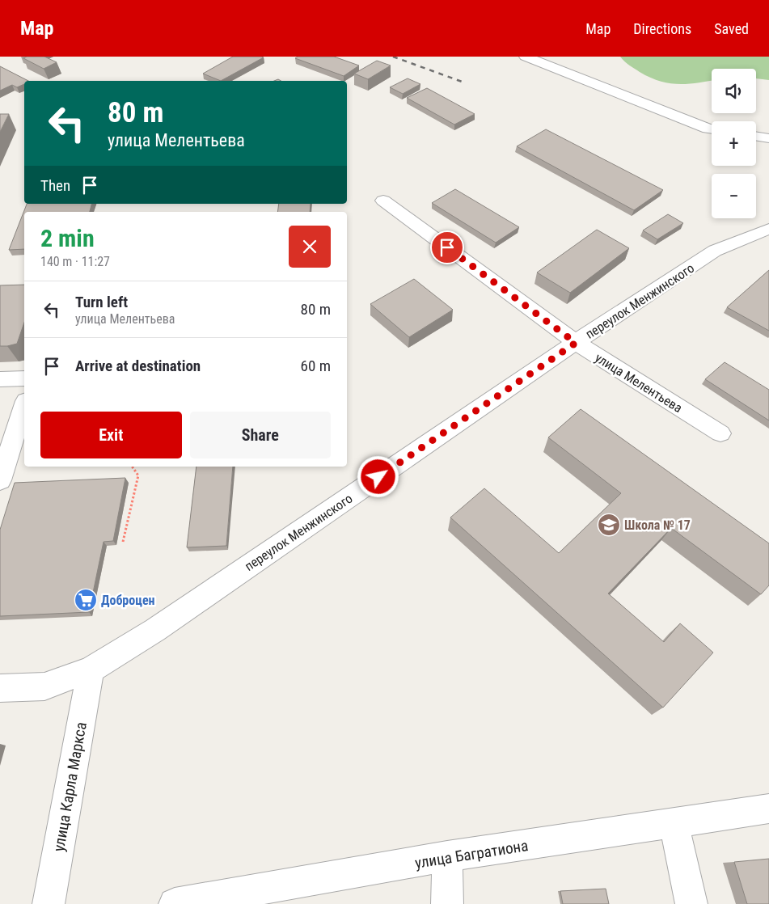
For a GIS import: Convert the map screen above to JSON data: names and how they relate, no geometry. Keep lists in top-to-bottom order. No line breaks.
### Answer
{"streets":{"street":["переулок Менжинского","улица Мелентьева","улица Карла Маркса","улица Багратиона"]},"crossings":[["переулок Менжинского","улица Мелентьева"],["переулок Менжинского","улица Карла Маркса"]],"places":{"school or university":["Школа № 17"],"supermarket":["Доброцен"]},"page":{"header":"Map","nav":["Map","Directions","Saved"],"map_buttons":["+","−"],"turn":["80 m","улица Мелентьева"],"then":"Then","heading":["2 min","140 m · 11:27"],"list":[{"name":"Turn left","note":"улица Мелентьева","value":"80 m"},{"name":"Arrive at destination","value":"60 m"}],"buttons":["Exit","Share"]}}
